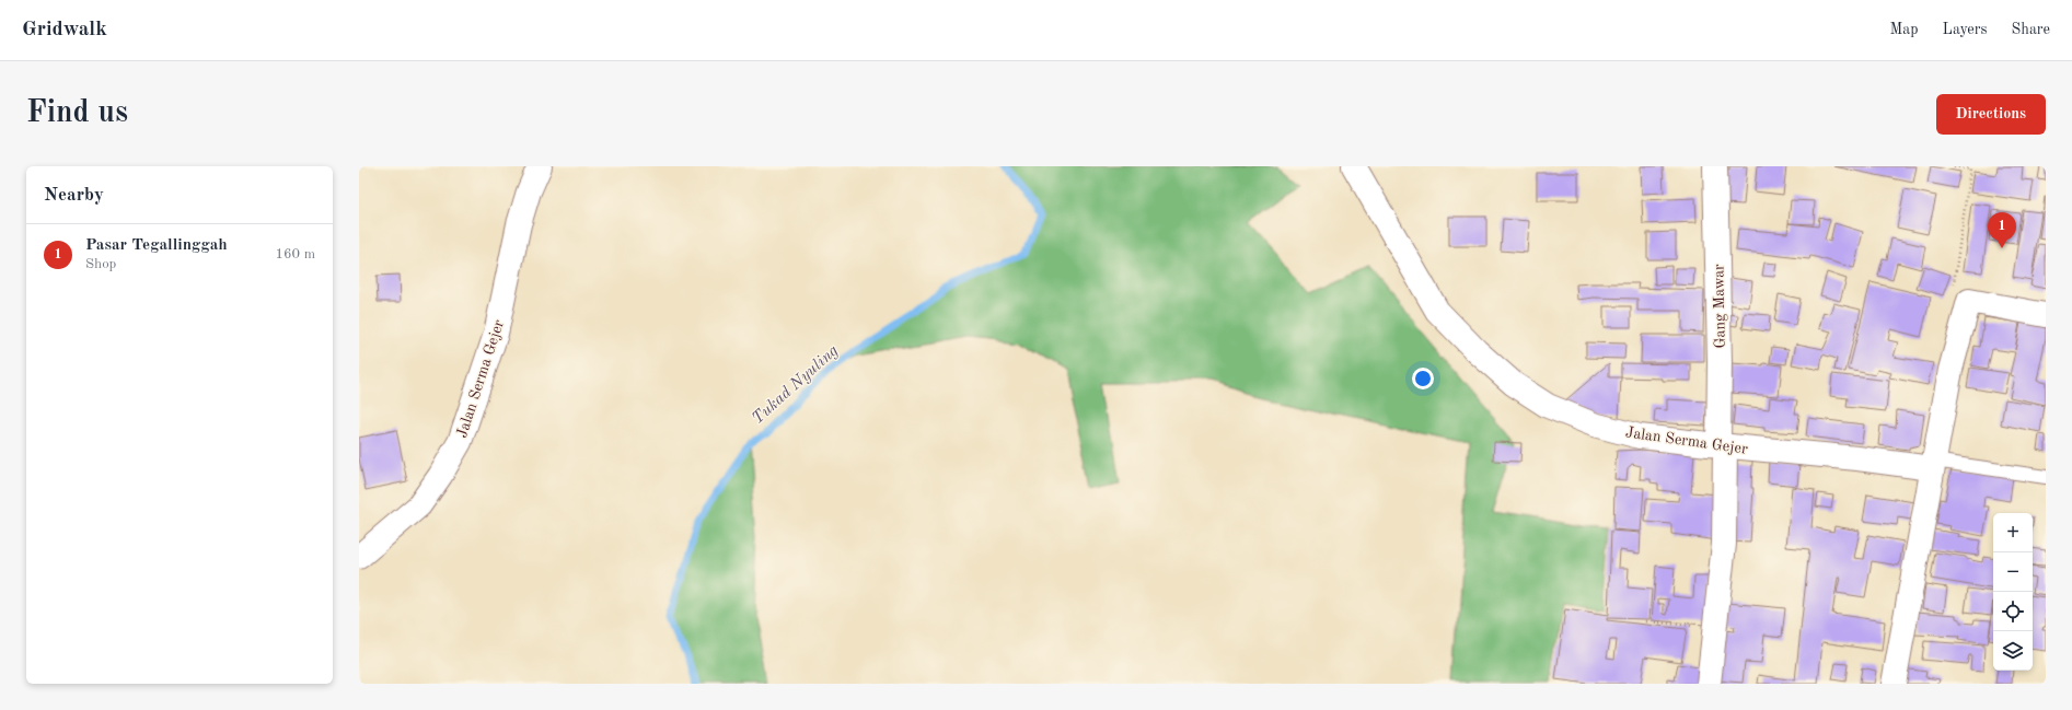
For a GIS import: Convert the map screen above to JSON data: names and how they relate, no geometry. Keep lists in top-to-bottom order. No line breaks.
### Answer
{"streets":{"street":["Gang Mawar","Jalan Serma Gejer"]},"crossings":[["Gang Mawar","Jalan Serma Gejer"]],"water":["Tukad Nyuling"],"page":{"header":"Gridwalk","nav":["Map","Layers","Share"],"buttons":"Directions","title":"Find us","heading":"Nearby","pins":"1","list":[{"mark":"1","name":"Pasar Tegallinggah","note":"Shop","value":"160 m"}],"map_buttons":["+","−"]}}
